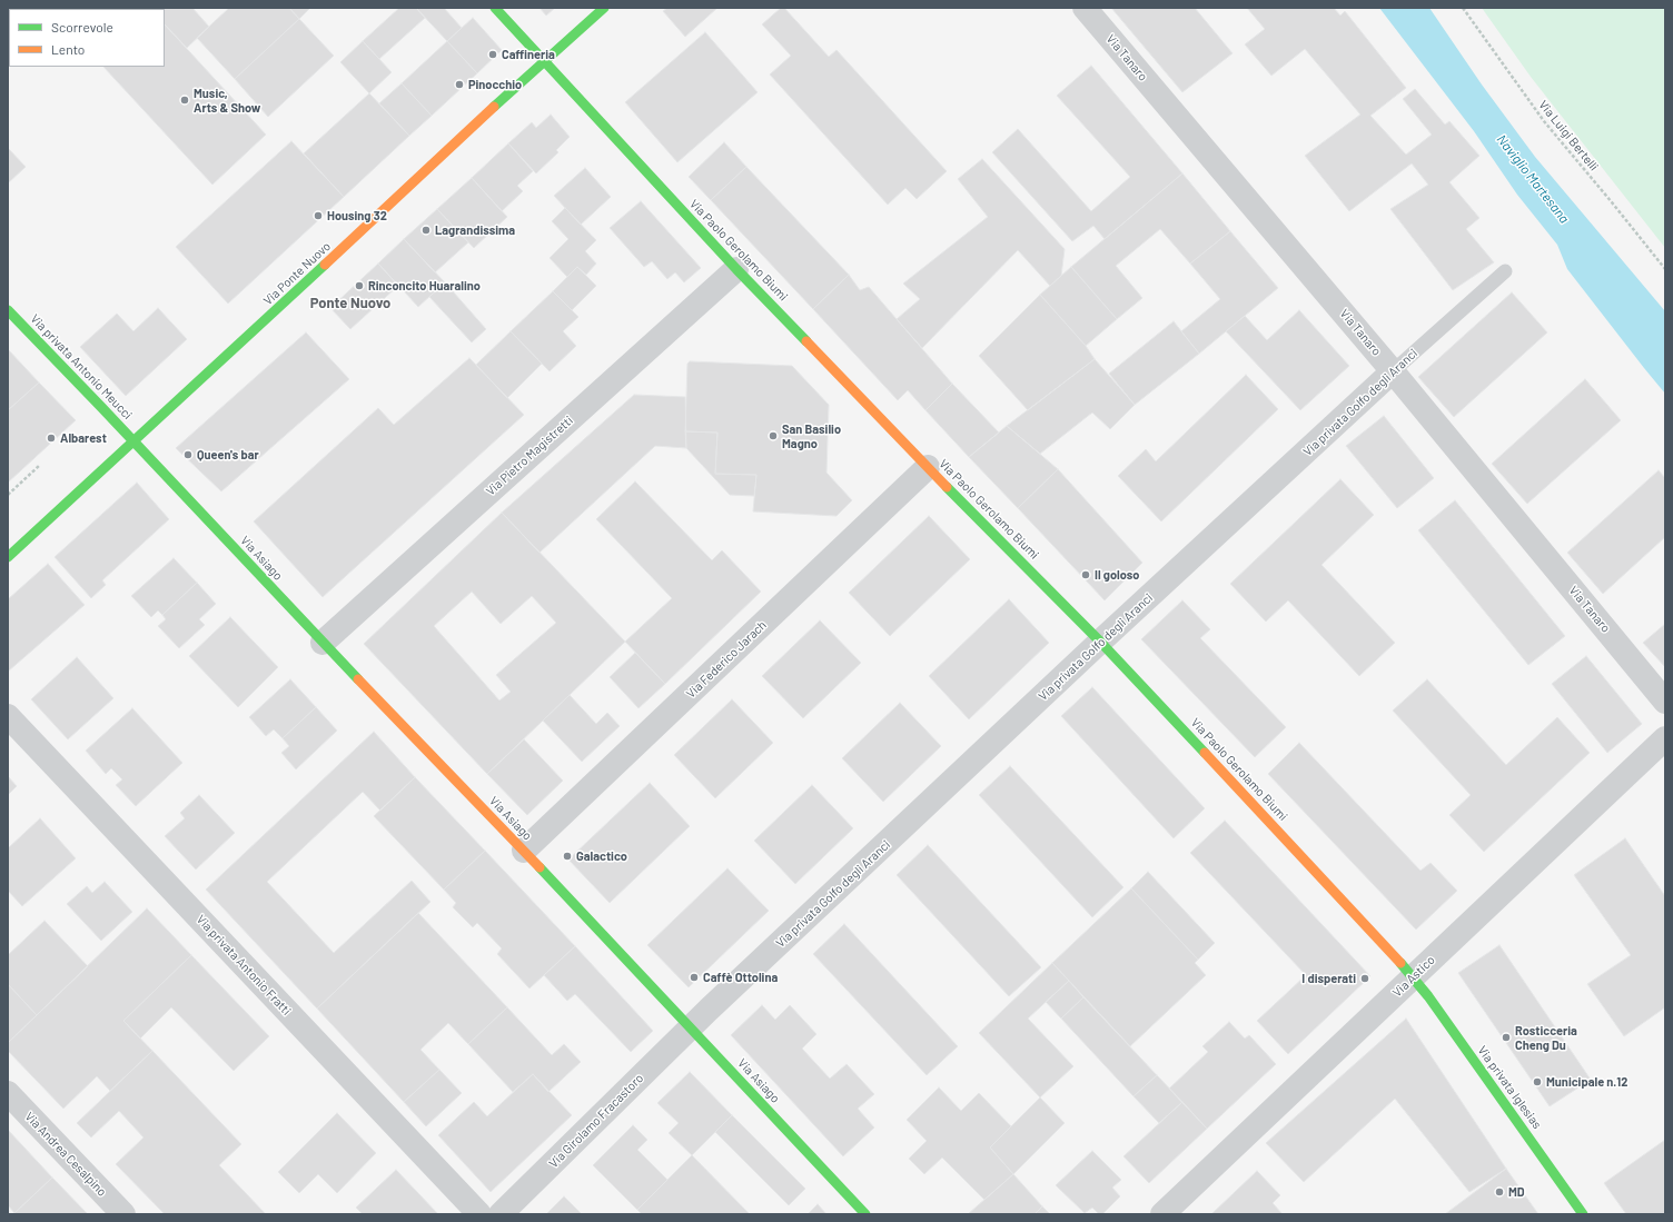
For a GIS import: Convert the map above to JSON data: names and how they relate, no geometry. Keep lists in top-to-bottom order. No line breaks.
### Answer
{"streets":{"street":["Via Tanaro","Via Paolo Gerolamo Biumi","Via Ponte Nuovo","Via privata Antonio Meucci","Via privata Golfo degli Aranci","Via Pietro Magistretti","Via Asiago","Via Federico Jarach","Via privata Antonio Fratti","Via Astico","Via privata Iglesias","Via Girolamo Fracastoro","Via Andrea Cesalpino"],"path":["Via Luigi Bertelli"]},"crossings":[["Via Tanaro","Via privata Golfo degli Aranci"],["Via Paolo Gerolamo Biumi","Via Ponte Nuovo"],["Via Paolo Gerolamo Biumi","Via privata Golfo degli Aranci"],["Via Paolo Gerolamo Biumi","Via Pietro Magistretti"],["Via Paolo Gerolamo Biumi","Via Federico Jarach"],["Via Paolo Gerolamo Biumi","Via Astico"],["Via Paolo Gerolamo Biumi","Via privata Iglesias"],["Via Ponte Nuovo","Via privata Antonio Meucci"],["Via Ponte Nuovo","Via Asiago"],["Via privata Antonio Meucci","Via Asiago"],["Via privata Golfo degli Aranci","Via Asiago"],["Via privata Golfo degli Aranci","Via Girolamo Fracastoro"],["Via Pietro Magistretti","Via Asiago"],["Via Asiago","Via Federico Jarach"],["Via Asiago","Via Girolamo Fracastoro"],["Via Astico","Via privata Iglesias"]],"districts":["Ponte Nuovo"],"water":["Naviglio Martesana"],"places":["Caffineria","Pinocchio","Music, Arts & Show","Housing 32","Lagrandissima","Rinconcito Huaralino","San Basilio Magno","Albarest","Queen's bar","Il goloso","Galactico","Caffè Ottolina","I disperati","Rosticceria Cheng Du","Municipale n.12","MD"],"legend":["Scorrevole","Lento"]}
